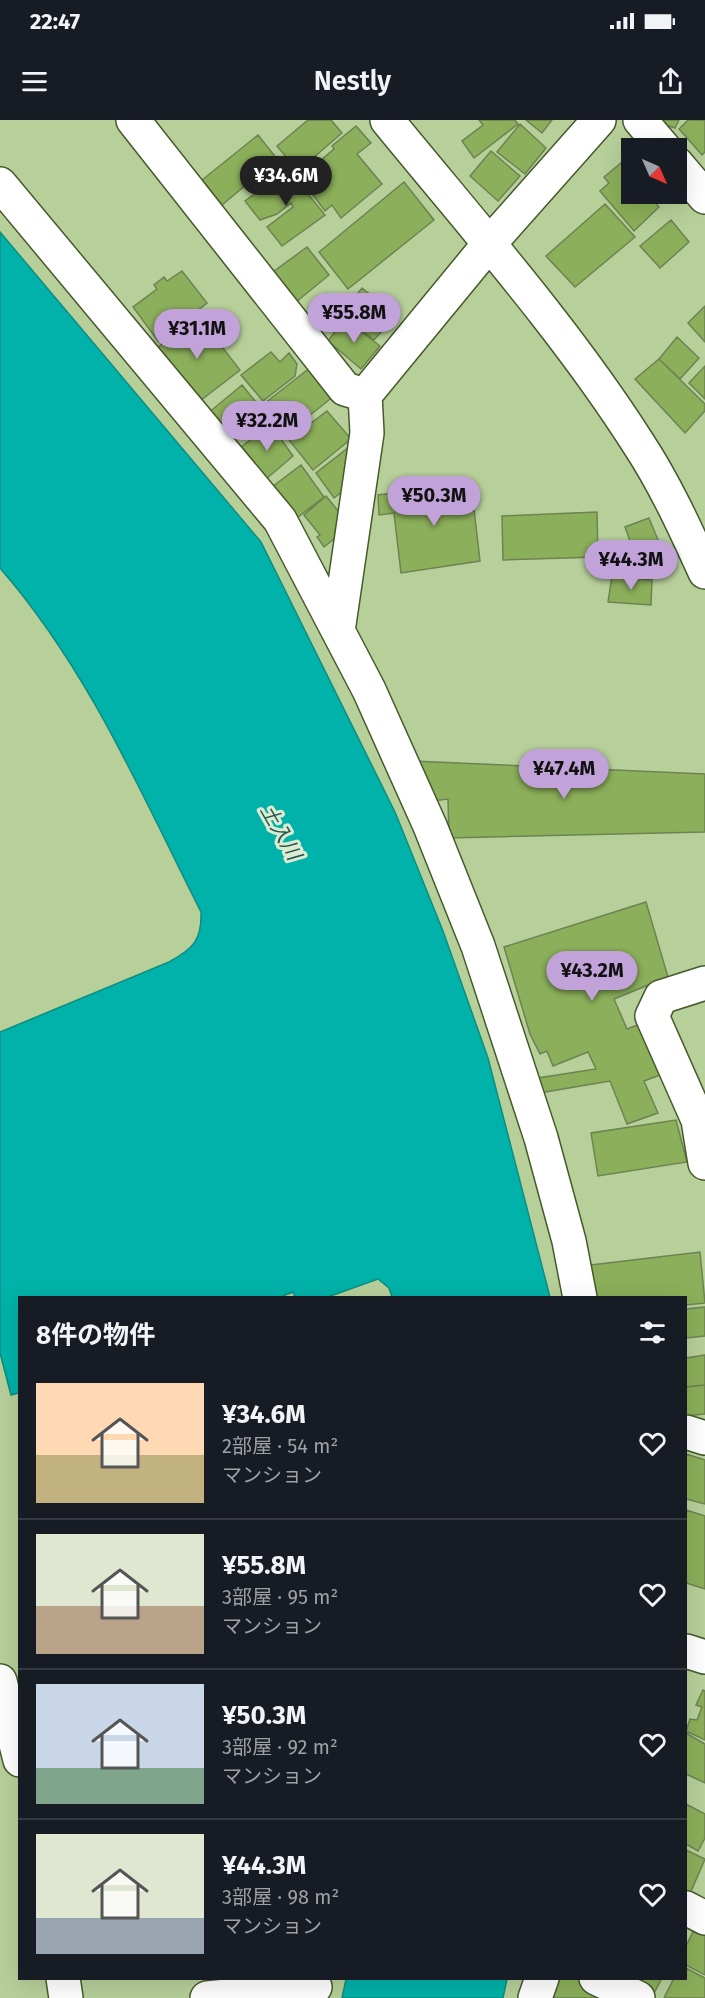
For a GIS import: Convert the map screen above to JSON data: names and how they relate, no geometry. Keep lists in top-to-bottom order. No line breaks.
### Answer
{"water":["土入川"],"north":"bottom right","page":{"status":"22:47","header":"Nestly","price":["¥34.6M","¥55.8M","¥31.1M","¥32.2M","¥50.3M","¥44.3M","¥47.4M","¥43.2M"],"heading":"8件の物件","list":[{"name":"¥34.6M","note":"2部屋 · 54 m² · マンション"},{"name":"¥55.8M","note":"3部屋 · 95 m² · マンション"},{"name":"¥50.3M","note":"3部屋 · 92 m² · マンション"},{"name":"¥44.3M","note":"3部屋 · 98 m² · マンション"}]}}
